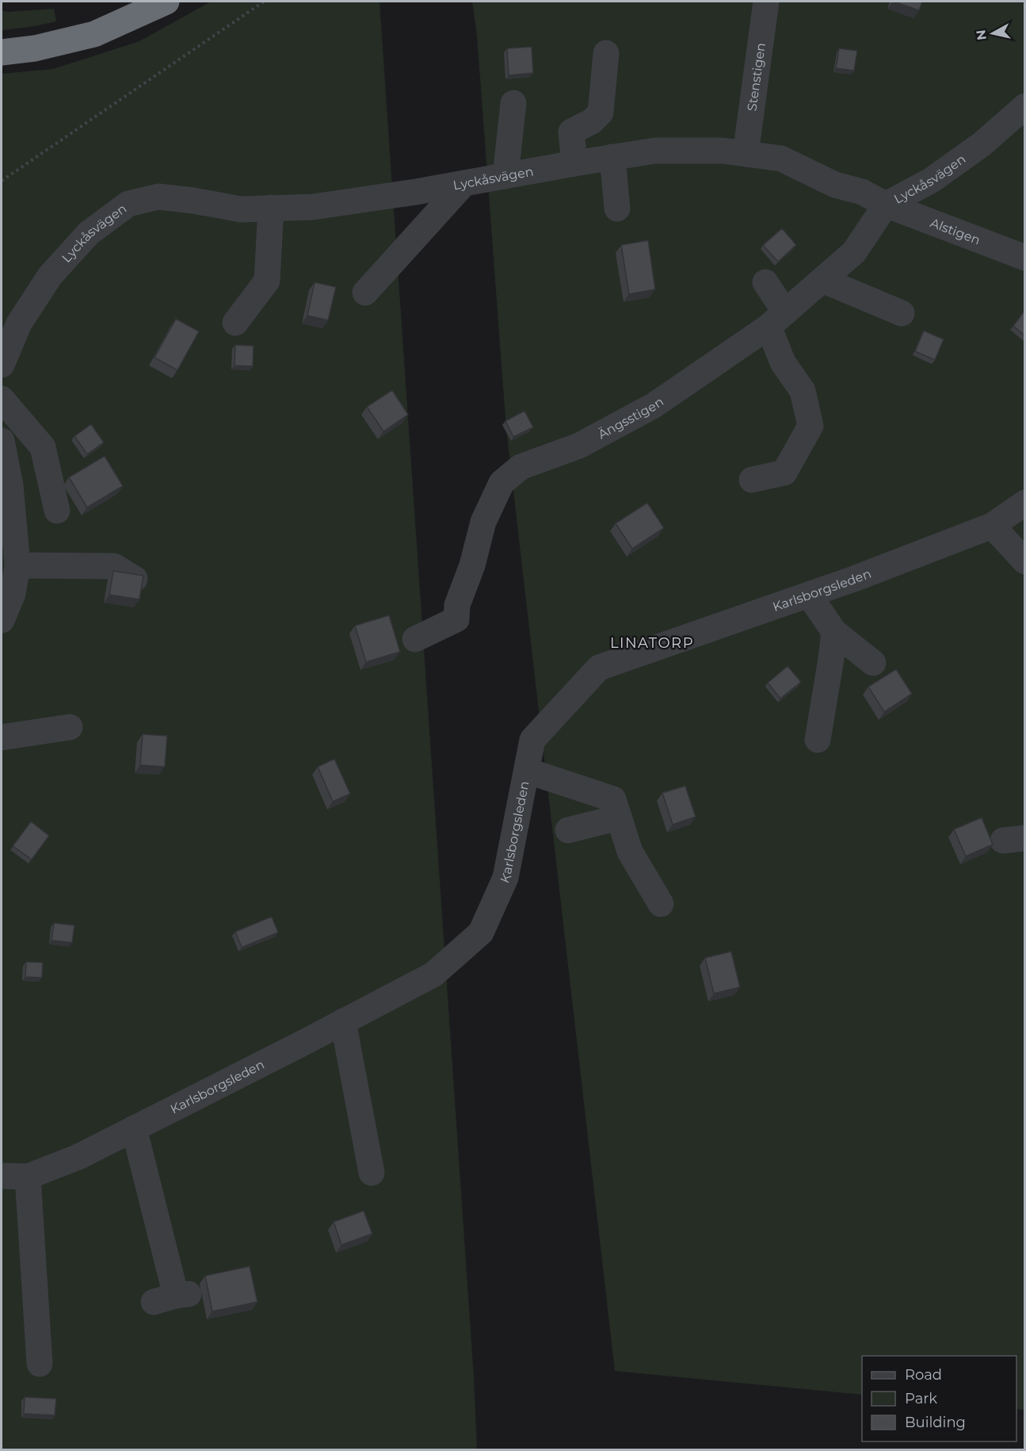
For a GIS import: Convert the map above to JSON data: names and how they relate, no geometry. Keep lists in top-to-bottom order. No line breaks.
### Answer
{"streets":{"street":["Stenstigen","Lyckåsvägen","Alstigen","Ängsstigen","Karlsborgsleden"]},"crossings":[["Stenstigen","Lyckåsvägen"],["Lyckåsvägen","Alstigen"],["Lyckåsvägen","Ängsstigen"],["Alstigen","Ängsstigen"]],"districts":["LINATORP"],"legend":["Road","Park","Building"],"north":"left"}
